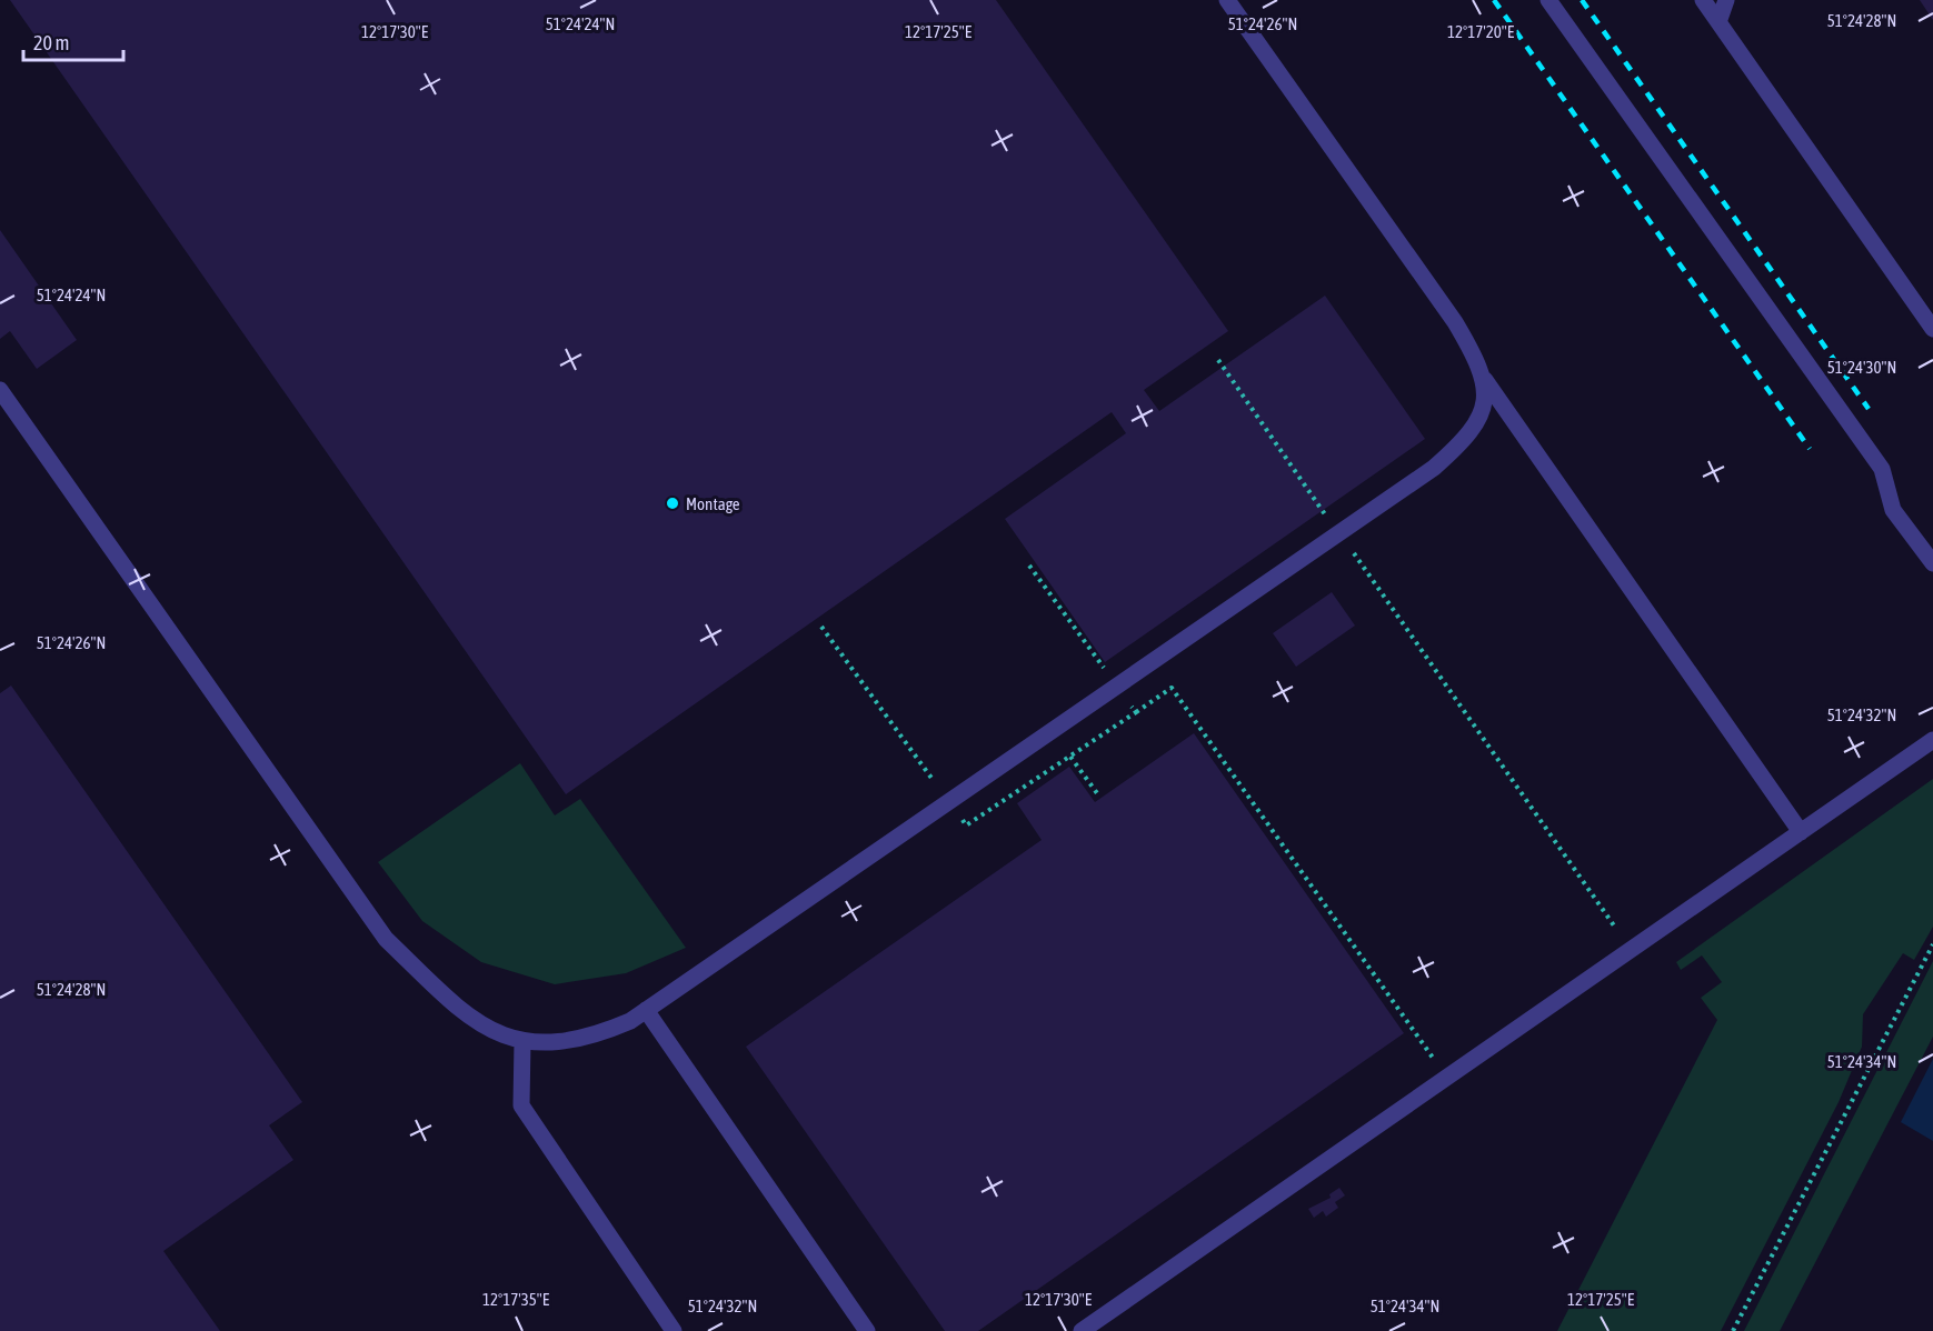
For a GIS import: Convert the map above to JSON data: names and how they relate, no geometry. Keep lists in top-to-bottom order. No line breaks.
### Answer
{"places":["Montage"],"scale_bar":"20 m","coordinates":["51°24'28\"N","51°24'26\"N","51°24'24\"N","12°17'30\"E","12°17'25\"E","12°17'20\"E","51°24'30\"N","51°24'32\"N","51°24'34\"N","12°17'35\"E"]}
